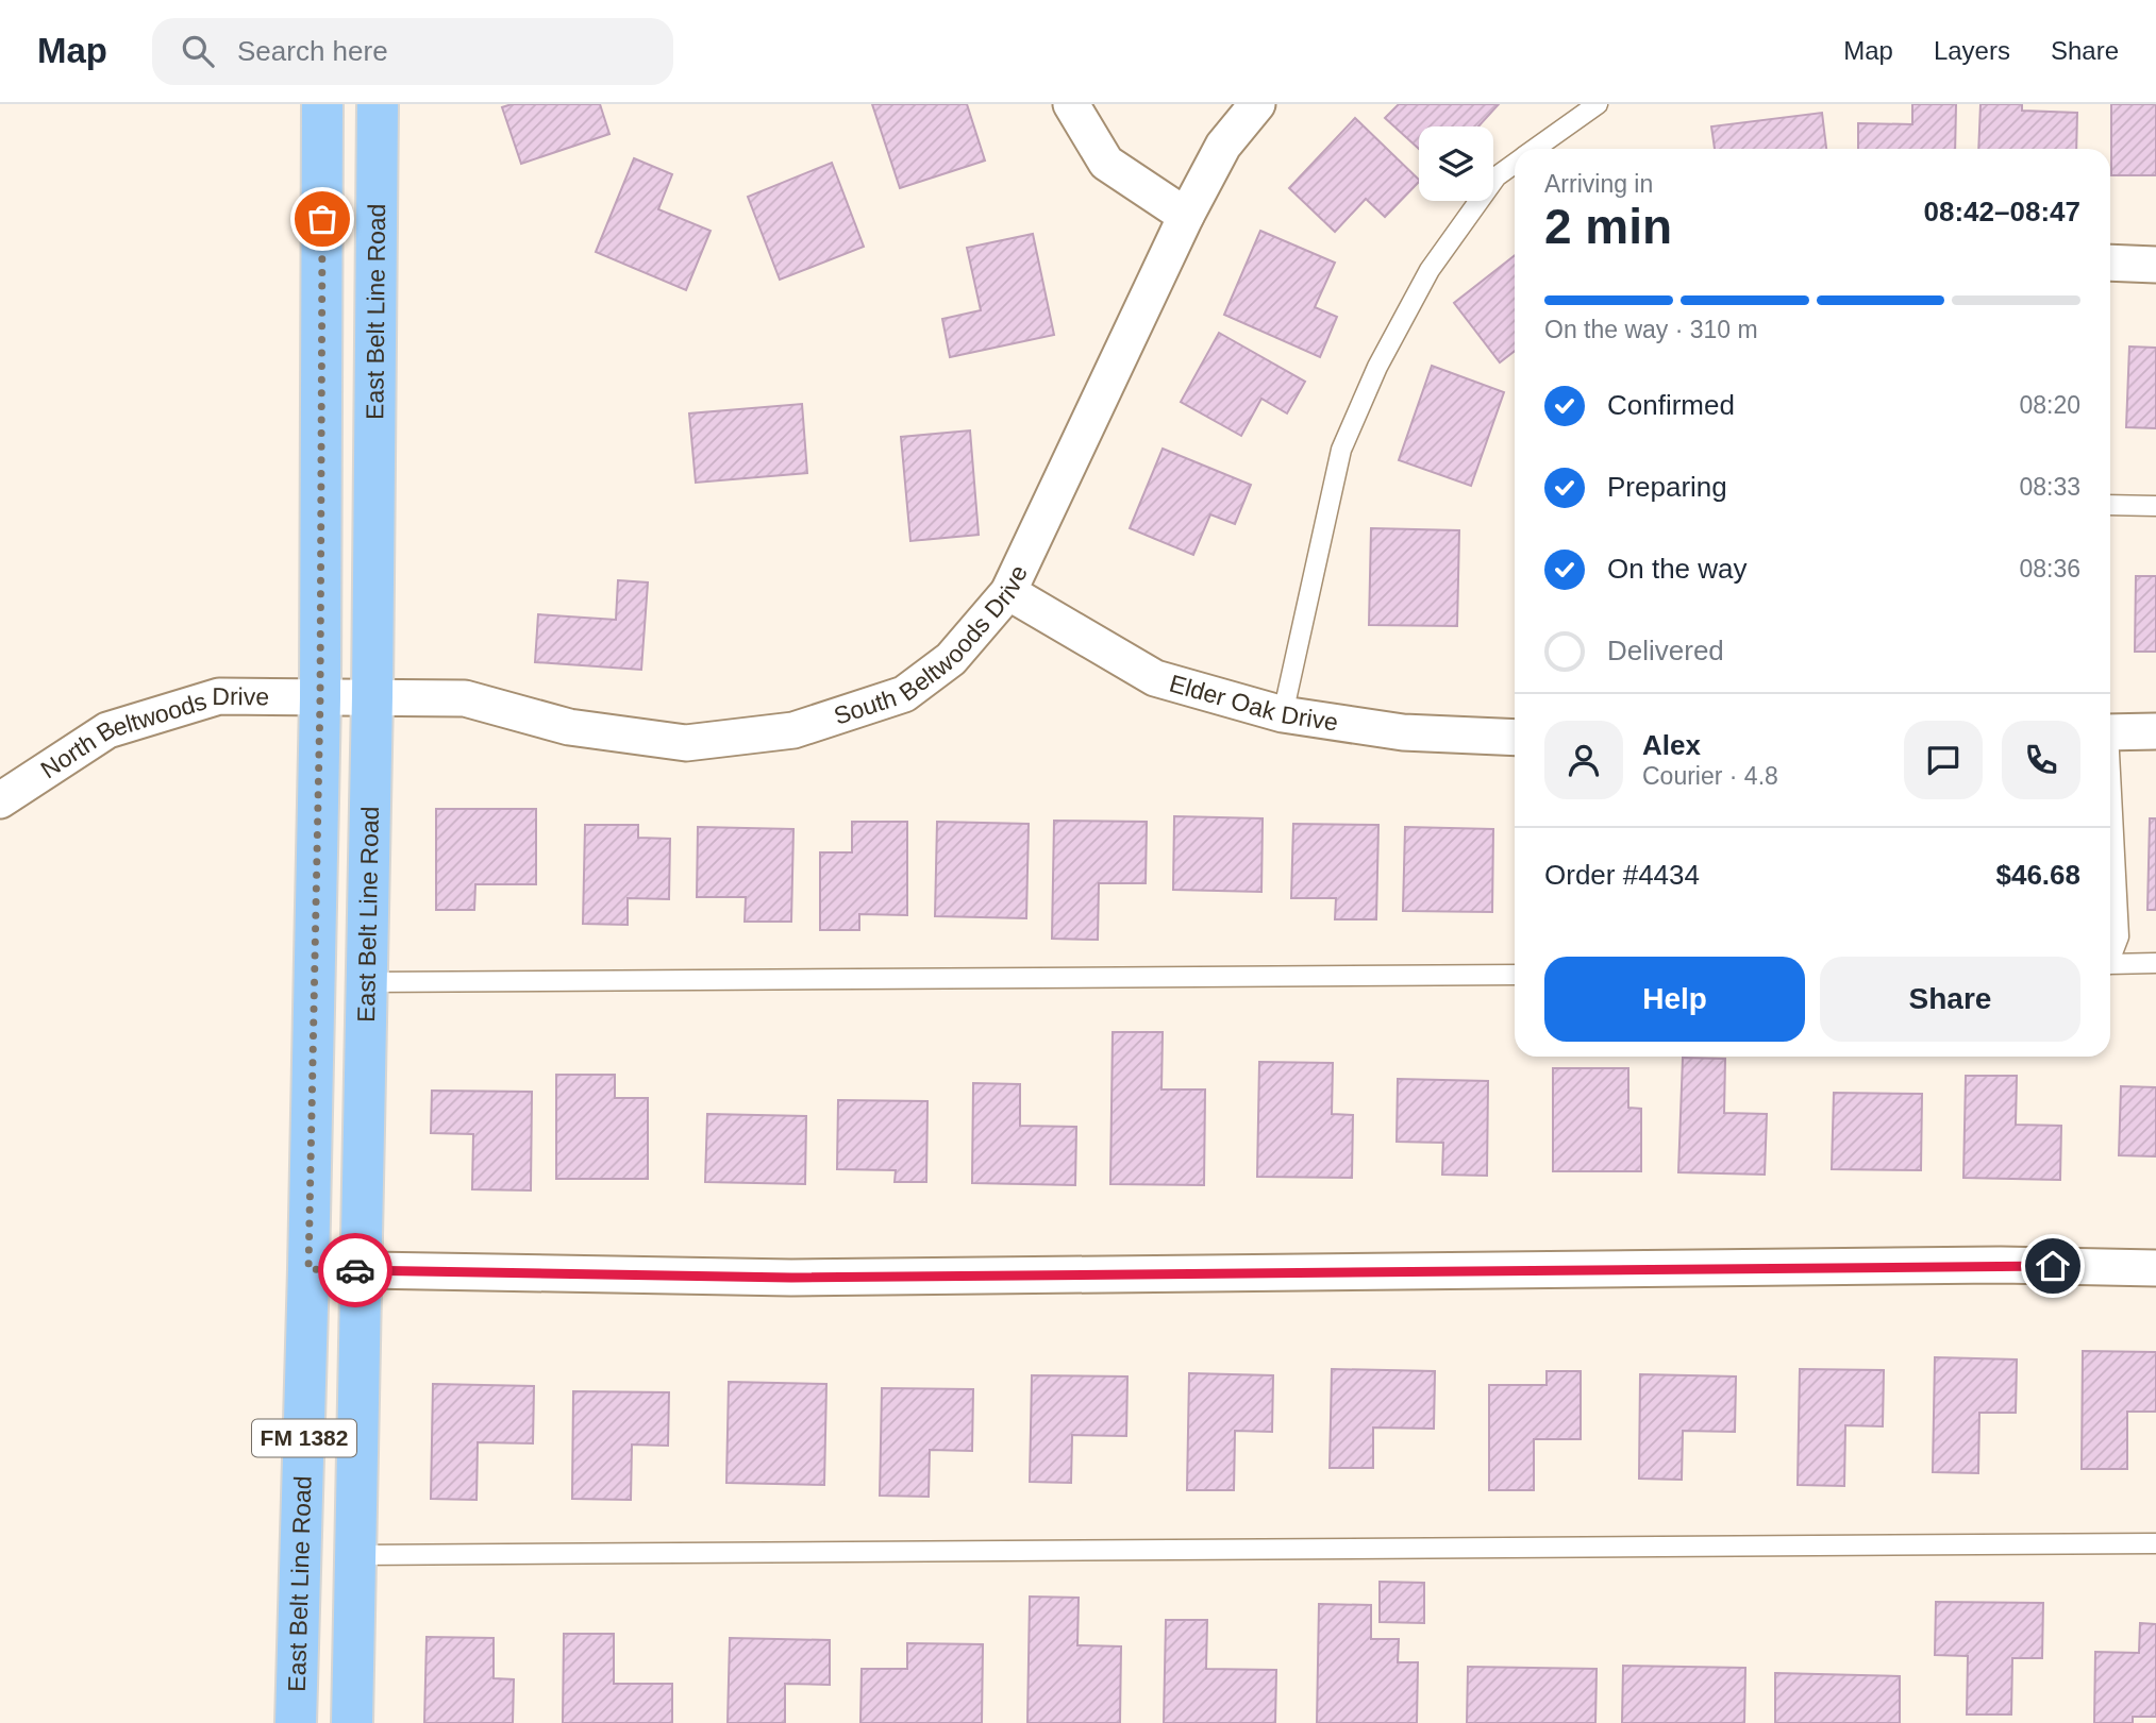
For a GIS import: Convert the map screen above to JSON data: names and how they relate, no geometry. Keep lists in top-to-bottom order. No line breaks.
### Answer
{"streets":{"main road":["East Belt Line Road","FM 1382"],"street":["South Beltwoods Drive","Elder Oak Drive","North Beltwoods Drive"]},"crossings":[["East Belt Line Road","South Beltwoods Drive"],["East Belt Line Road","North Beltwoods Drive"],["South Beltwoods Drive","Elder Oak Drive"],["South Beltwoods Drive","North Beltwoods Drive"]],"page":{"header":"Map","search":"Search here","nav":["Map","Layers","Share"],"heading":["2 min","Arriving in","08:42–08:47"],"panel":["Alex","Courier · 4.8","Order #4434","$46.68"],"bar":"On the way · 310 m","list":[["Confirmed","08:20"],["Preparing","08:33"],["On the way","08:36"],"Delivered"],"buttons":["Help","Share"]}}
